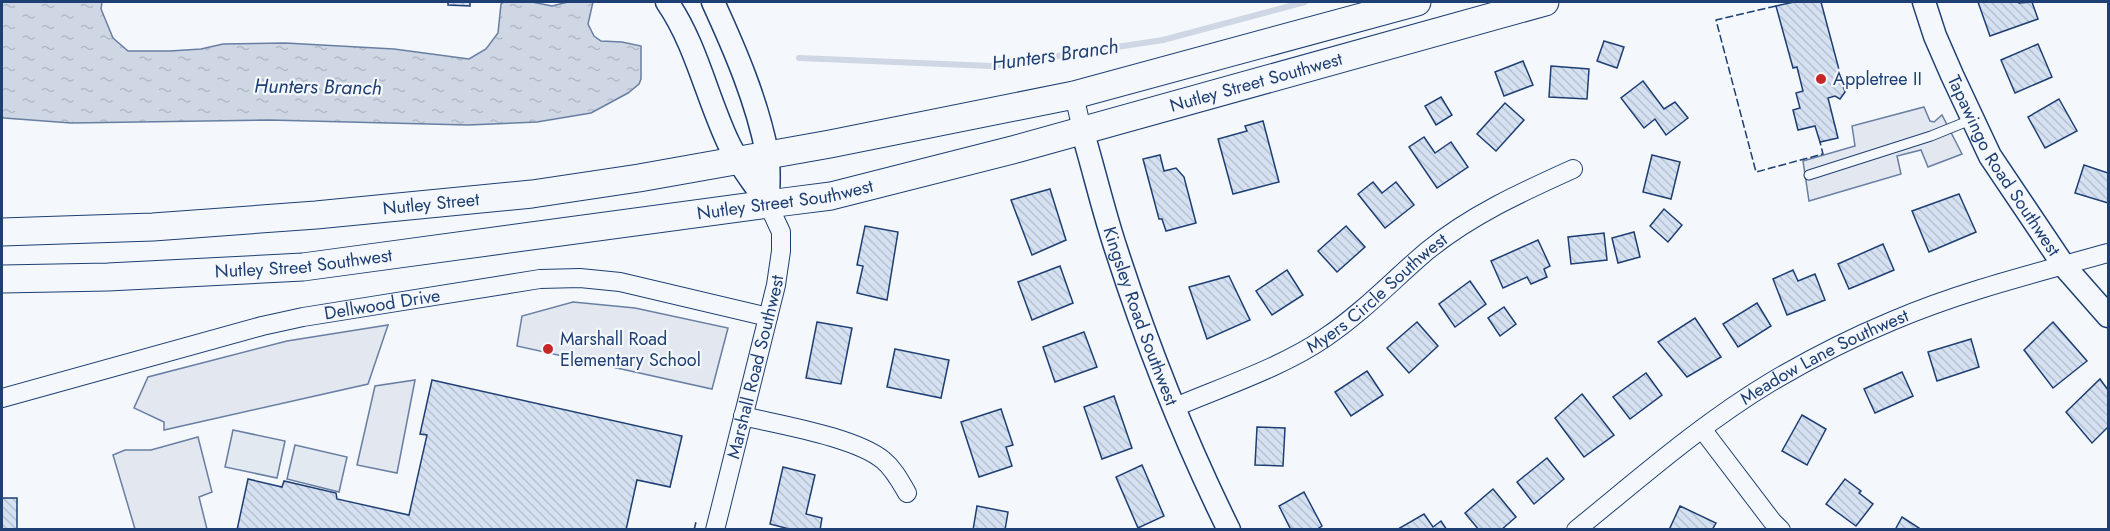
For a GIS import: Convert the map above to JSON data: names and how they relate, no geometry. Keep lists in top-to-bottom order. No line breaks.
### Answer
{"streets":{"main road":["Nutley Street Southwest","Nutley Street"],"street":["Tapawingo Road Southwest","Myers Circle Southwest","Dellwood Drive","Kingsley Road Southwest","Meadow Lane Southwest","Marshall Road Southwest"]},"crossings":[["Nutley Street Southwest","Nutley Street"],["Nutley Street Southwest","Kingsley Road Southwest"],["Nutley Street Southwest","Marshall Road Southwest"],["Tapawingo Road Southwest","Meadow Lane Southwest"],["Myers Circle Southwest","Kingsley Road Southwest"],["Dellwood Drive","Marshall Road Southwest"]],"water":["Hunters Branch"],"places":["Appletree II","Marshall Road Elementary School"]}
